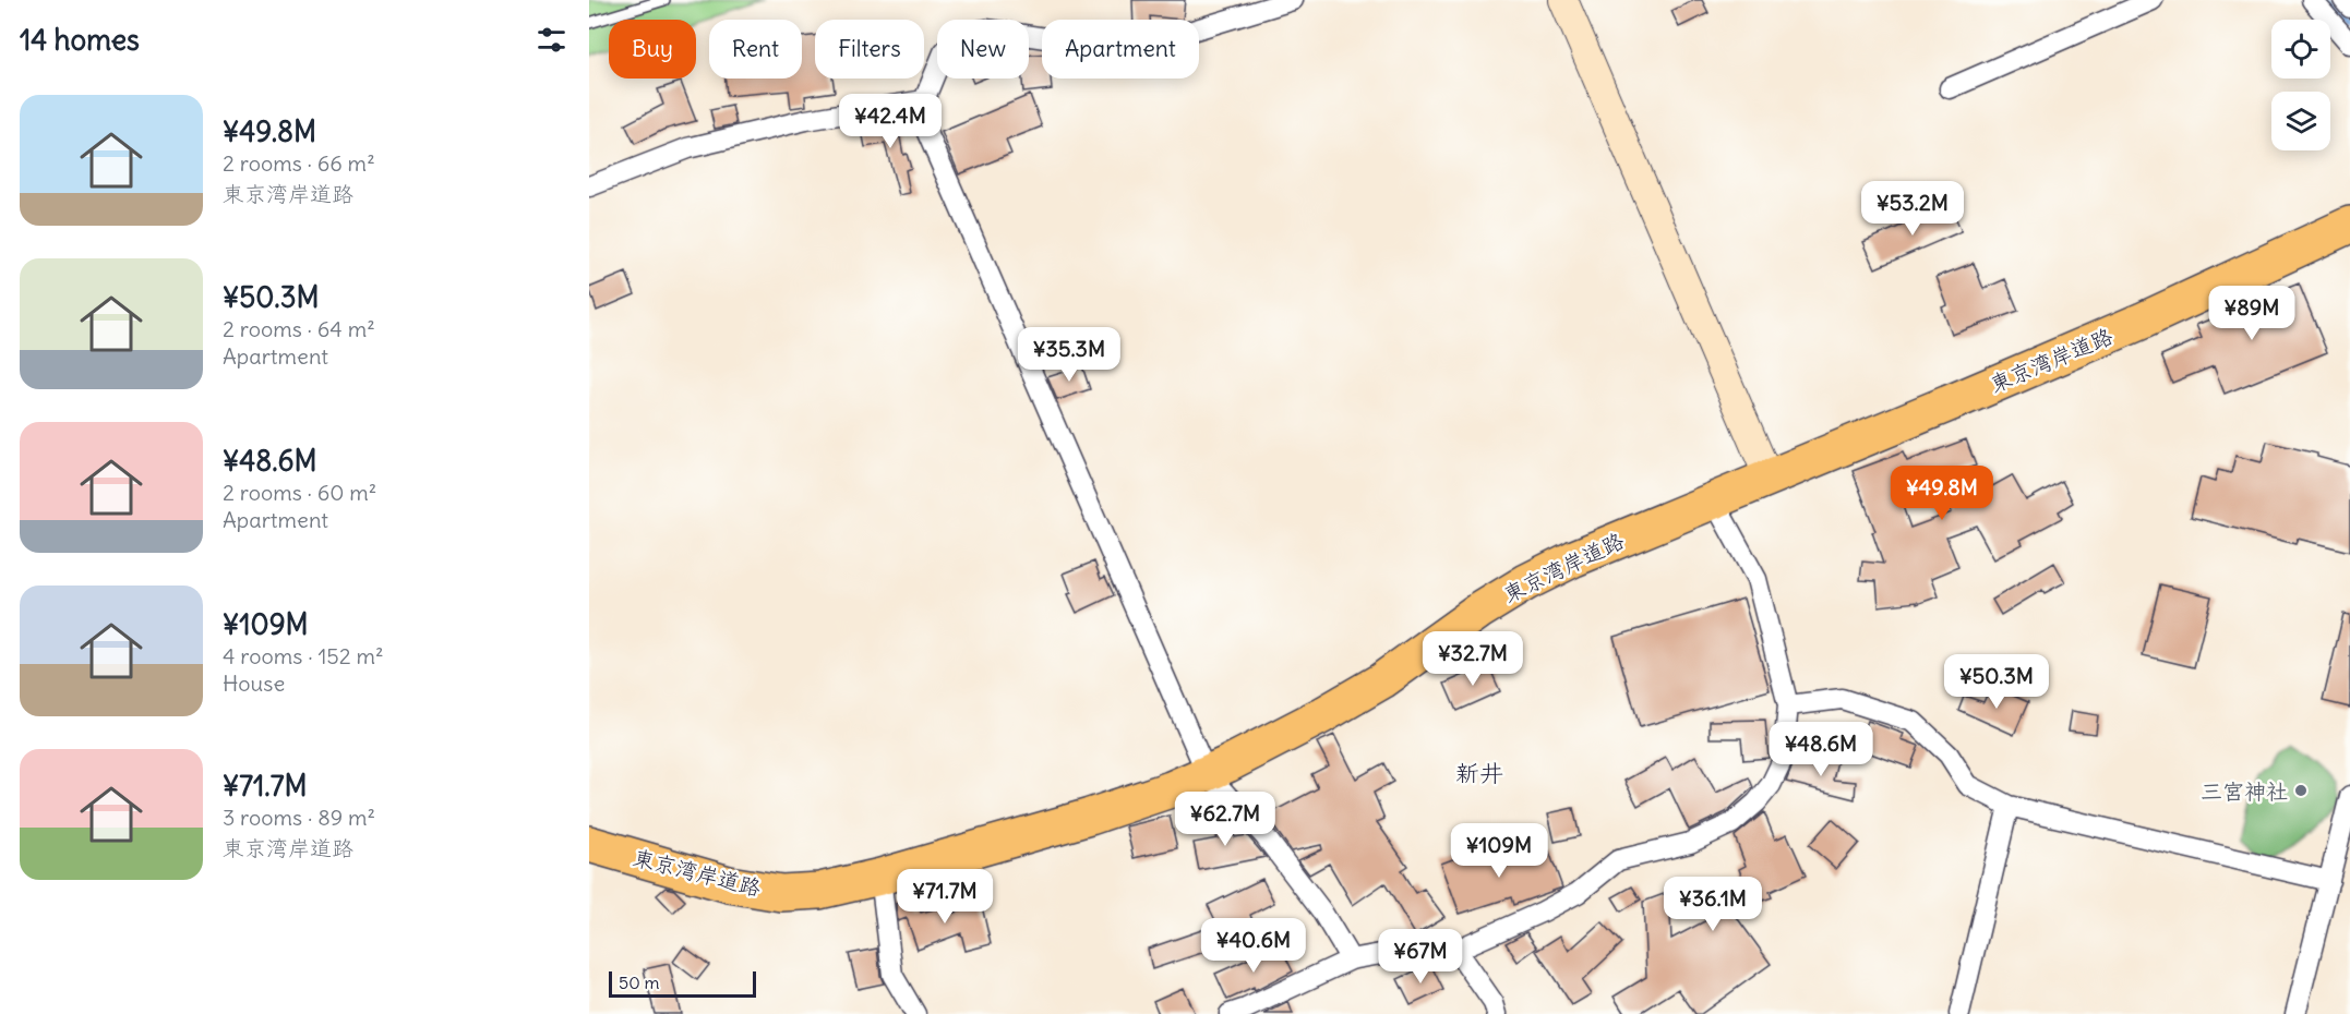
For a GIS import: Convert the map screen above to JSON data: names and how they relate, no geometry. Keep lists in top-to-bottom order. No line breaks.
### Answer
{"streets":{"highway":["東京湾岸道路"]},"districts":["新井"],"places":["三宮神社"],"scale_bar":"50 m","page":{"heading":"14 homes","chip":["Buy","Rent","Filters","New","Apartment"],"list":[{"name":"¥49.8M","note":"2 rooms · 66 m² · 東京湾岸道路"},{"name":"¥50.3M","note":"2 rooms · 64 m² · Apartment"},{"name":"¥48.6M","note":"2 rooms · 60 m² · Apartment"},{"name":"¥109M","note":"4 rooms · 152 m² · House"},{"name":"¥71.7M","note":"3 rooms · 89 m² · 東京湾岸道路"}],"price":["¥42.4M","¥53.2M","¥89M","¥35.3M","¥49.8M","¥32.7M","¥50.3M","¥48.6M","¥62.7M","¥109M","¥71.7M","¥36.1M","¥40.6M","¥67M"],"scale":"50 m"}}
